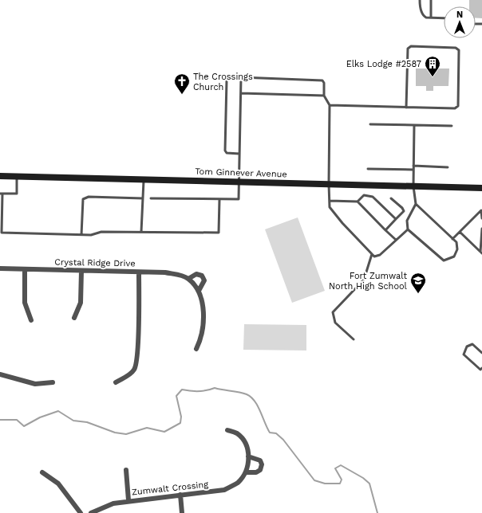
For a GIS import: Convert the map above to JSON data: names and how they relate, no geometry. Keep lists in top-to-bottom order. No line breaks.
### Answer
{"streets":{"main road":["Tom Ginnever Avenue"],"street":["Crystal Ridge Drive","Zumwalt Crossing"]},"places":{"building":["Elks Lodge #2587"],"church":["The Crossings Church"],"school or university":["Fort Zumwalt North High School"]},"north":"top"}
